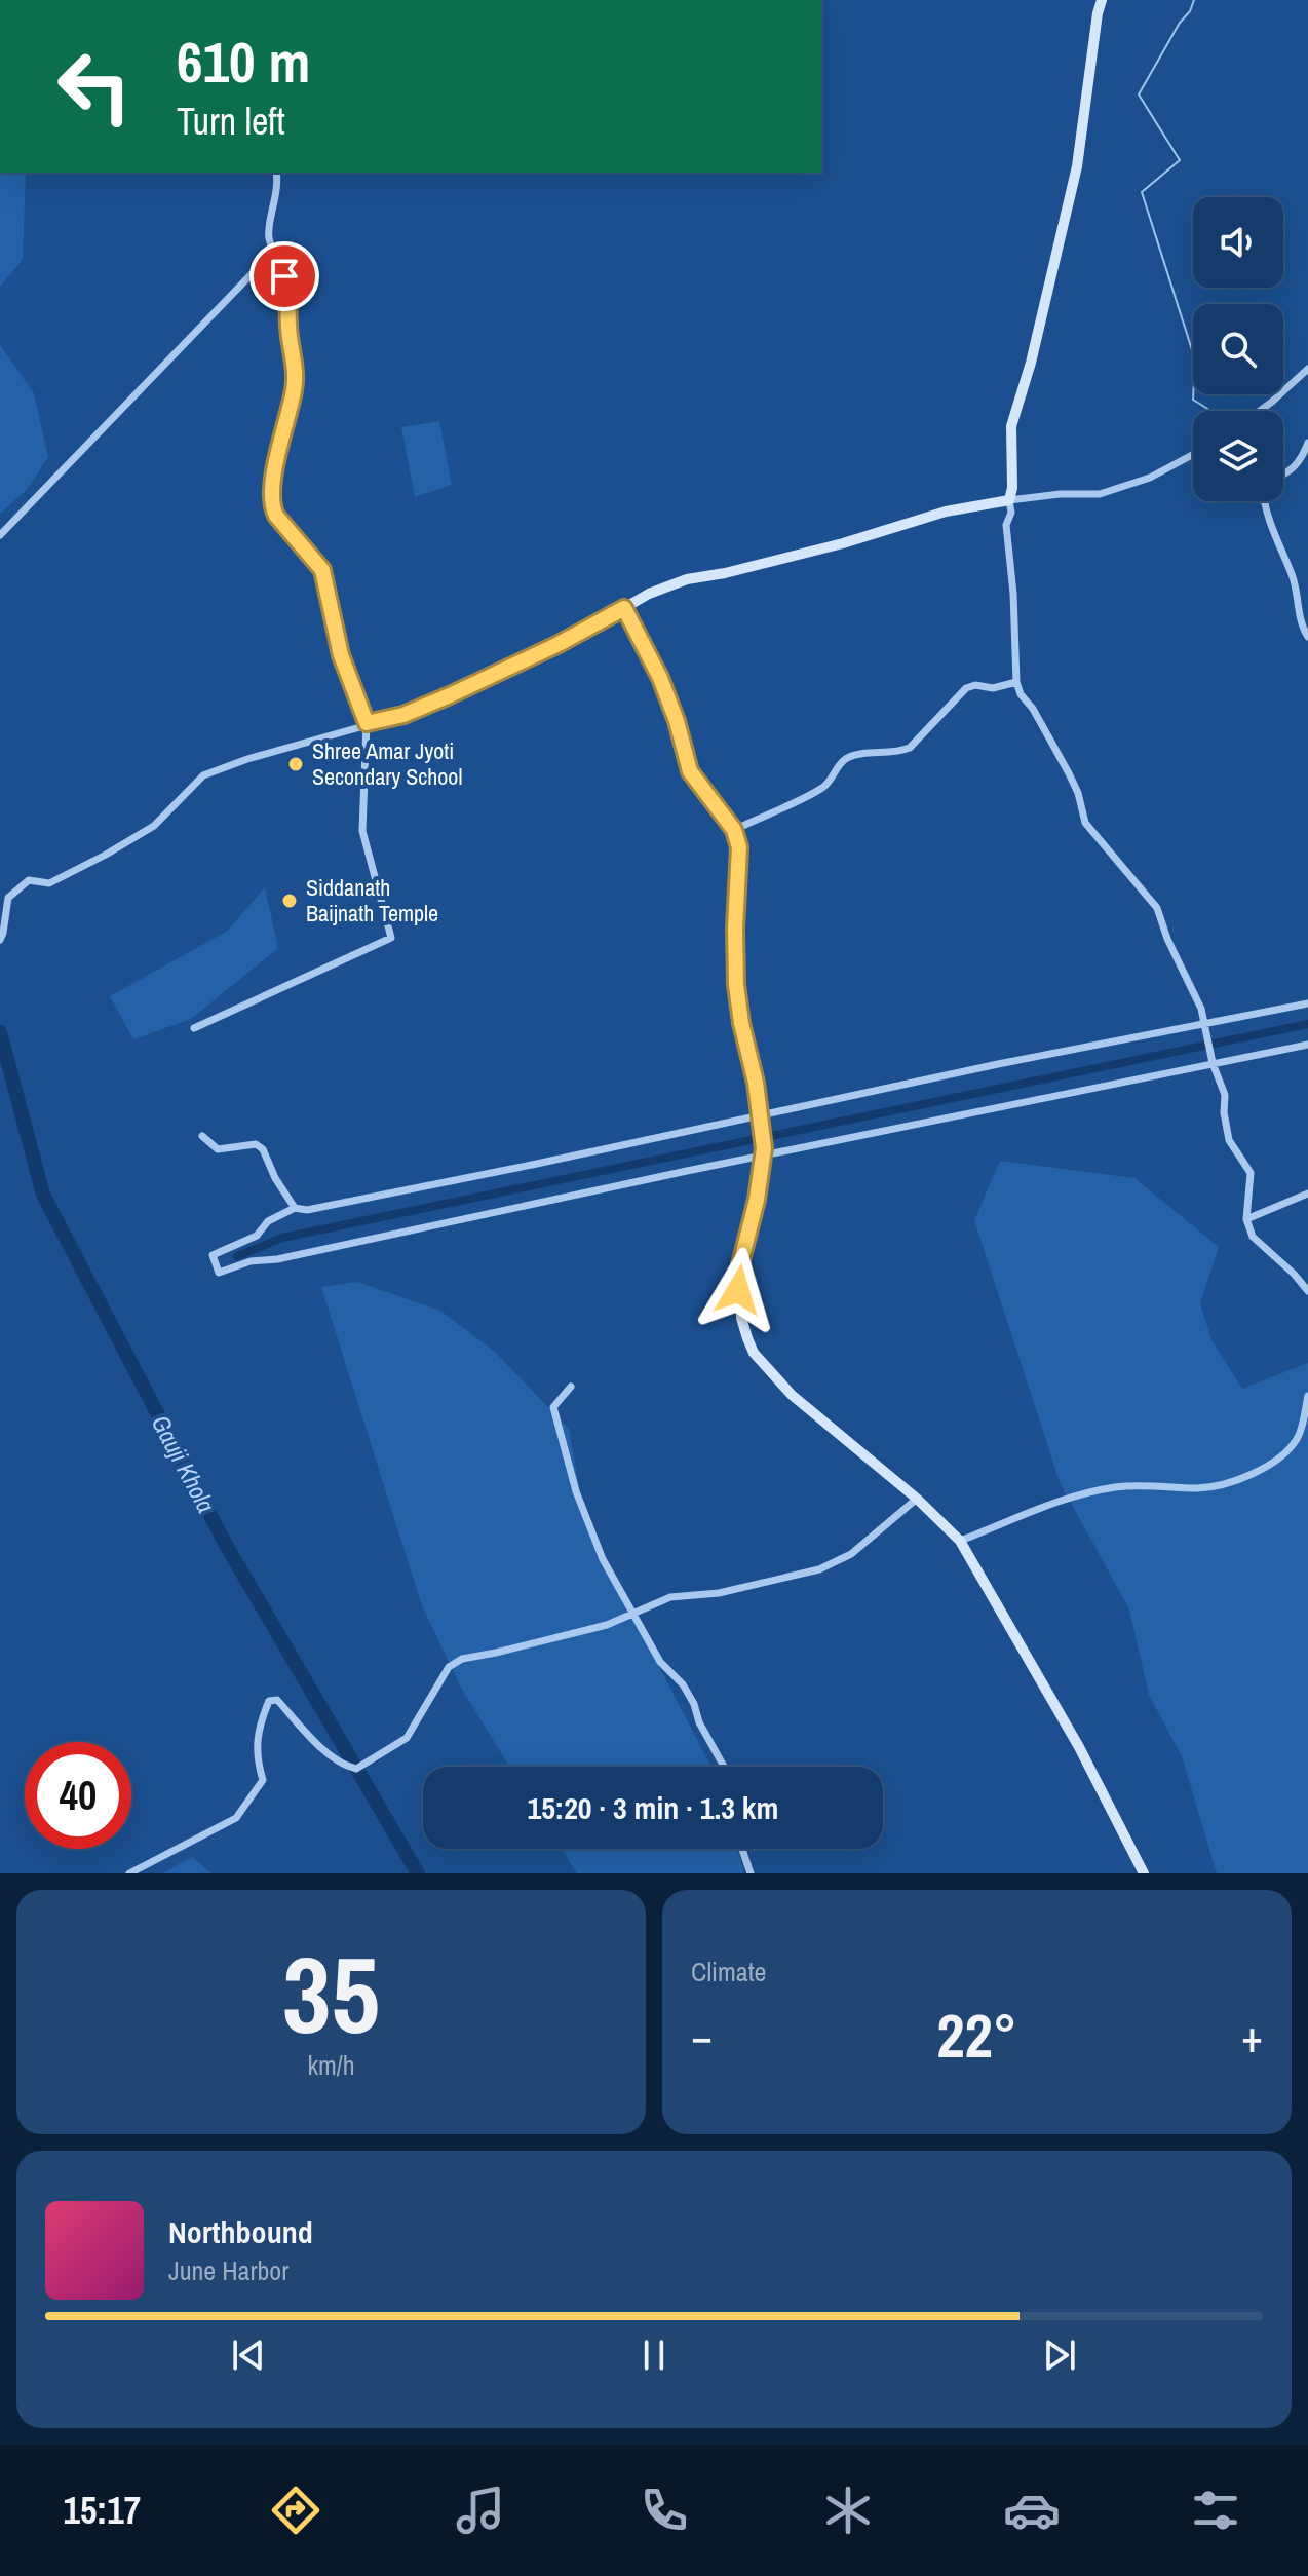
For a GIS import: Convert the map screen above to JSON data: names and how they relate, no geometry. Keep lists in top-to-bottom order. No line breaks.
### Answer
{"water":["Gauji Khola"],"places":["Shree Amar Jyoti Secondary School","Siddanath Baijnath Temple"],"page":{"turn":["610 m","Turn left"],"limit":"40","trip":"15:20 · 3 min · 1.3 km","tile":[["35","km/h"],"Climate"],"heat":["−","22°","+"],"song":["Northbound","June Harbor"],"tabs":"15:17"}}
